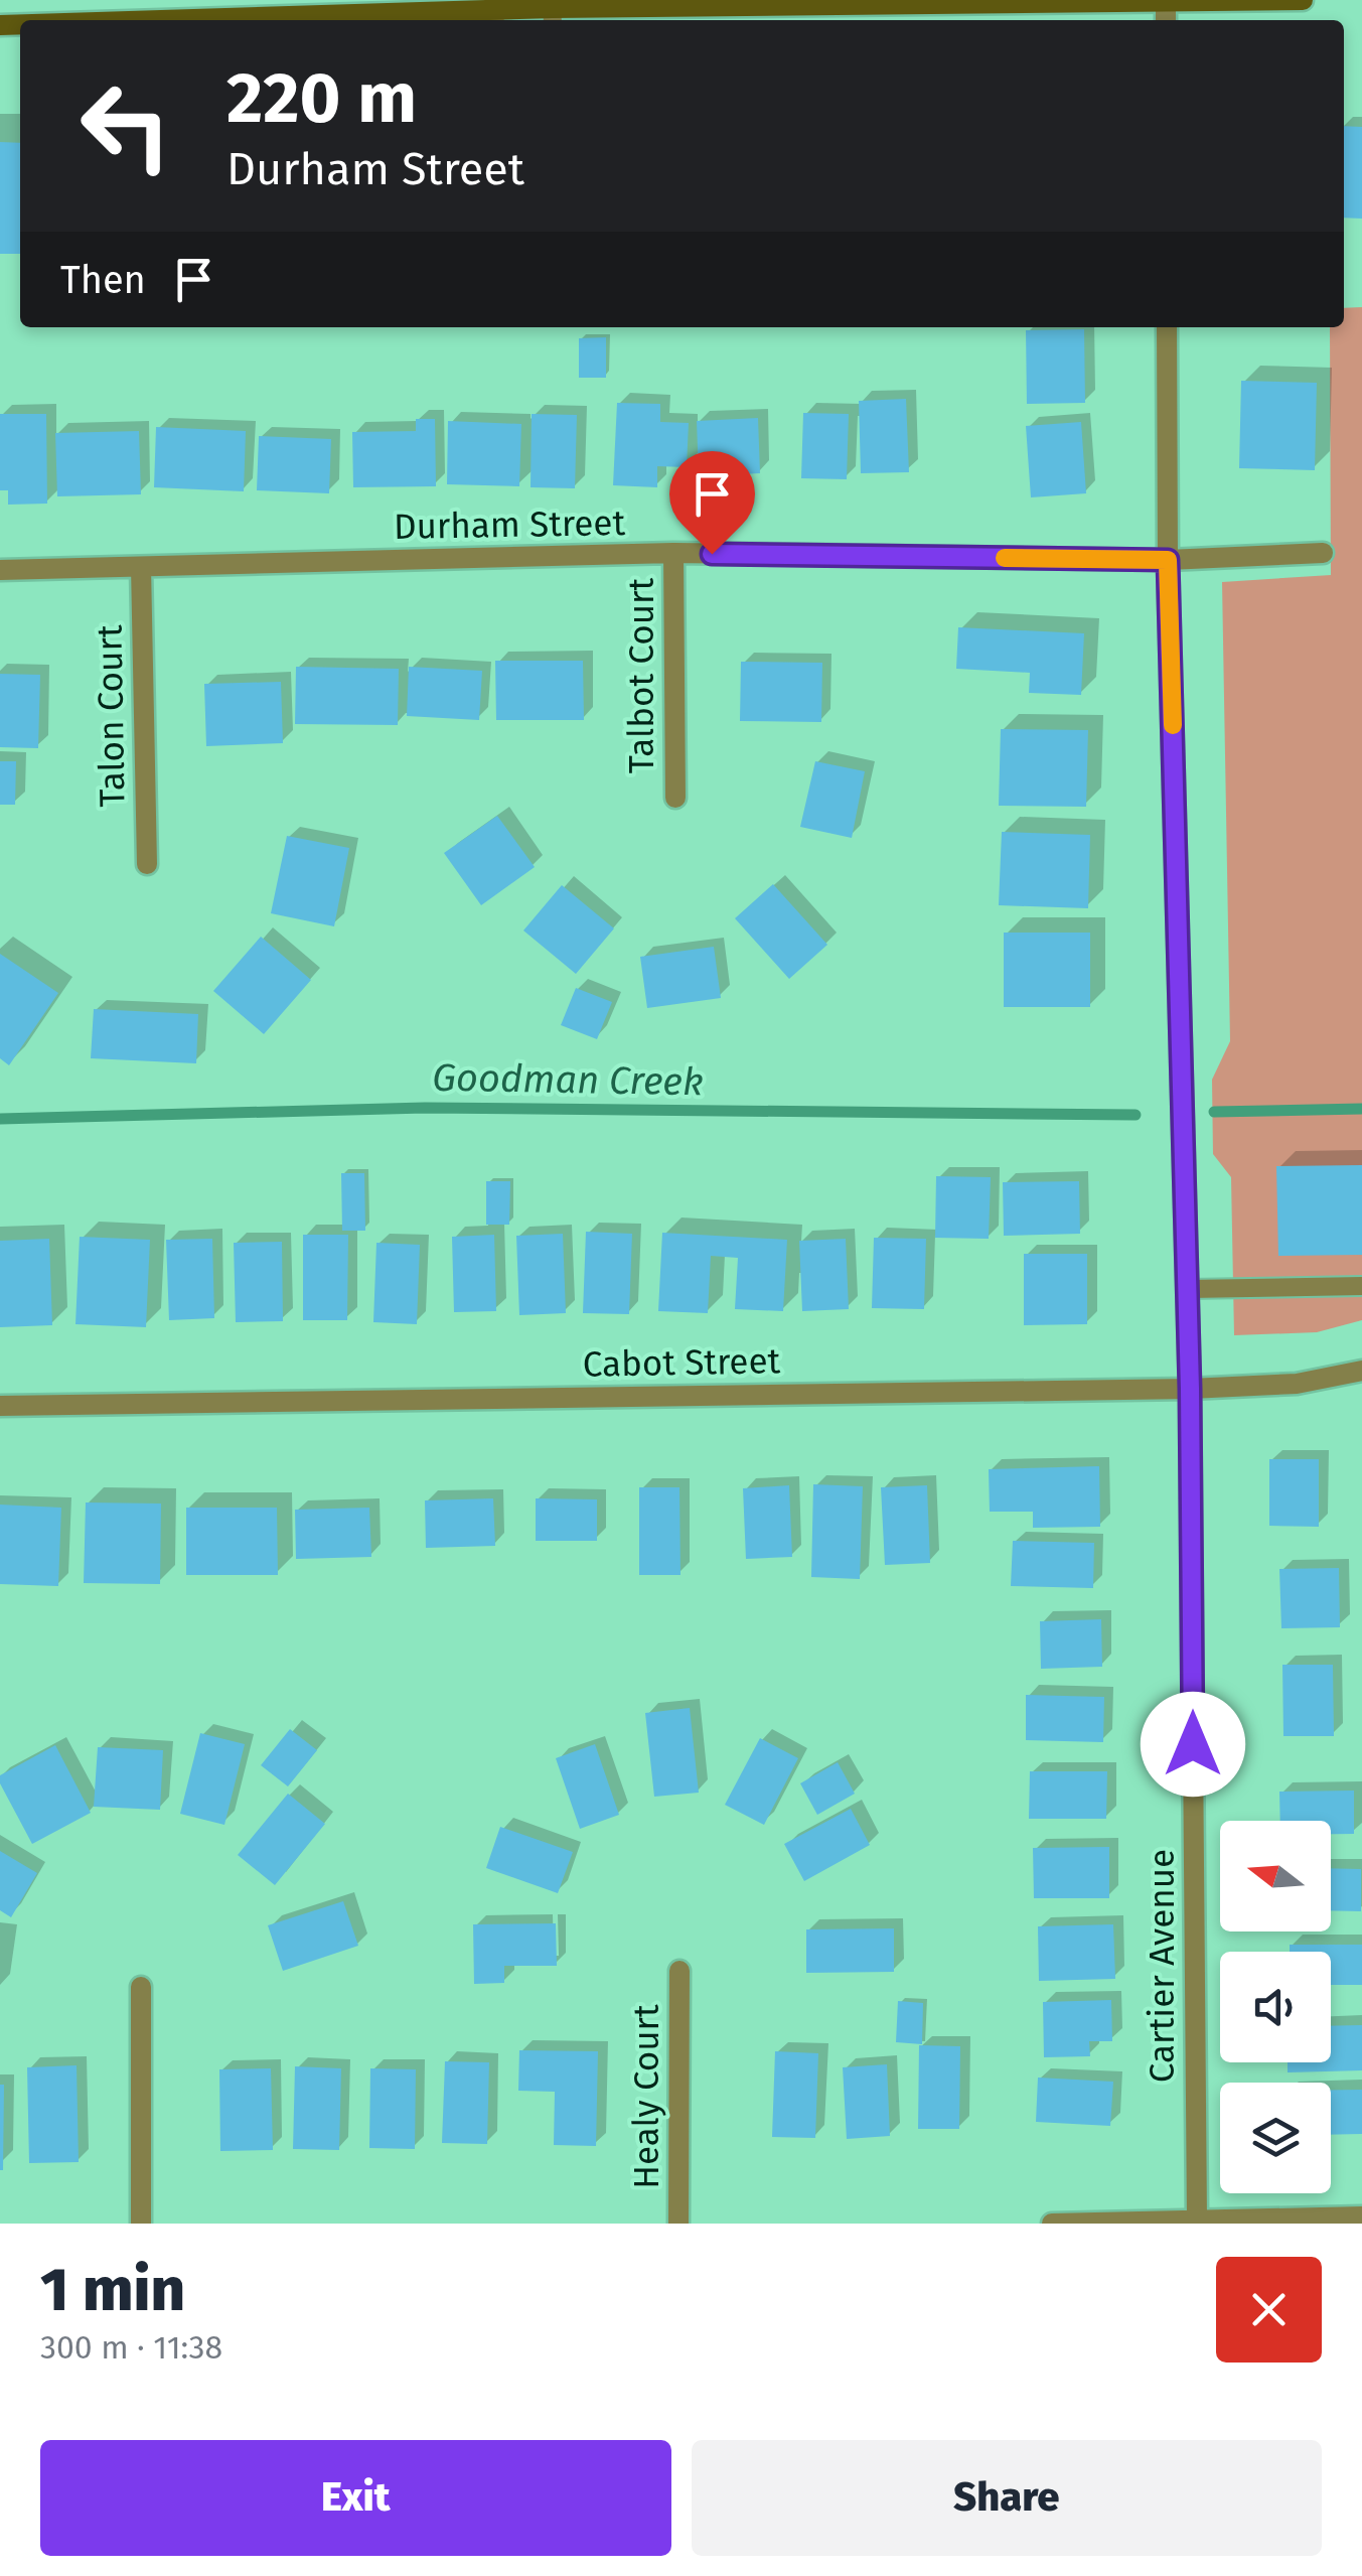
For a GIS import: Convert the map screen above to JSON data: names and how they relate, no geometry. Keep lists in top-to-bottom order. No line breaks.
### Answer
{"streets":{"street":["Durham Street","Talbot Court","Talon Court","Cabot Street","Cartier Avenue","Healy Court"]},"crossings":[["Durham Street","Talbot Court"],["Durham Street","Talon Court"],["Durham Street","Cartier Avenue"],["Cabot Street","Cartier Avenue"]],"water":["Goodman Creek"],"north":"left","page":{"turn":["220 m","Durham Street"],"then":"Then","heading":["1 min","300 m · 11:38"],"buttons":["Exit","Share"]}}
